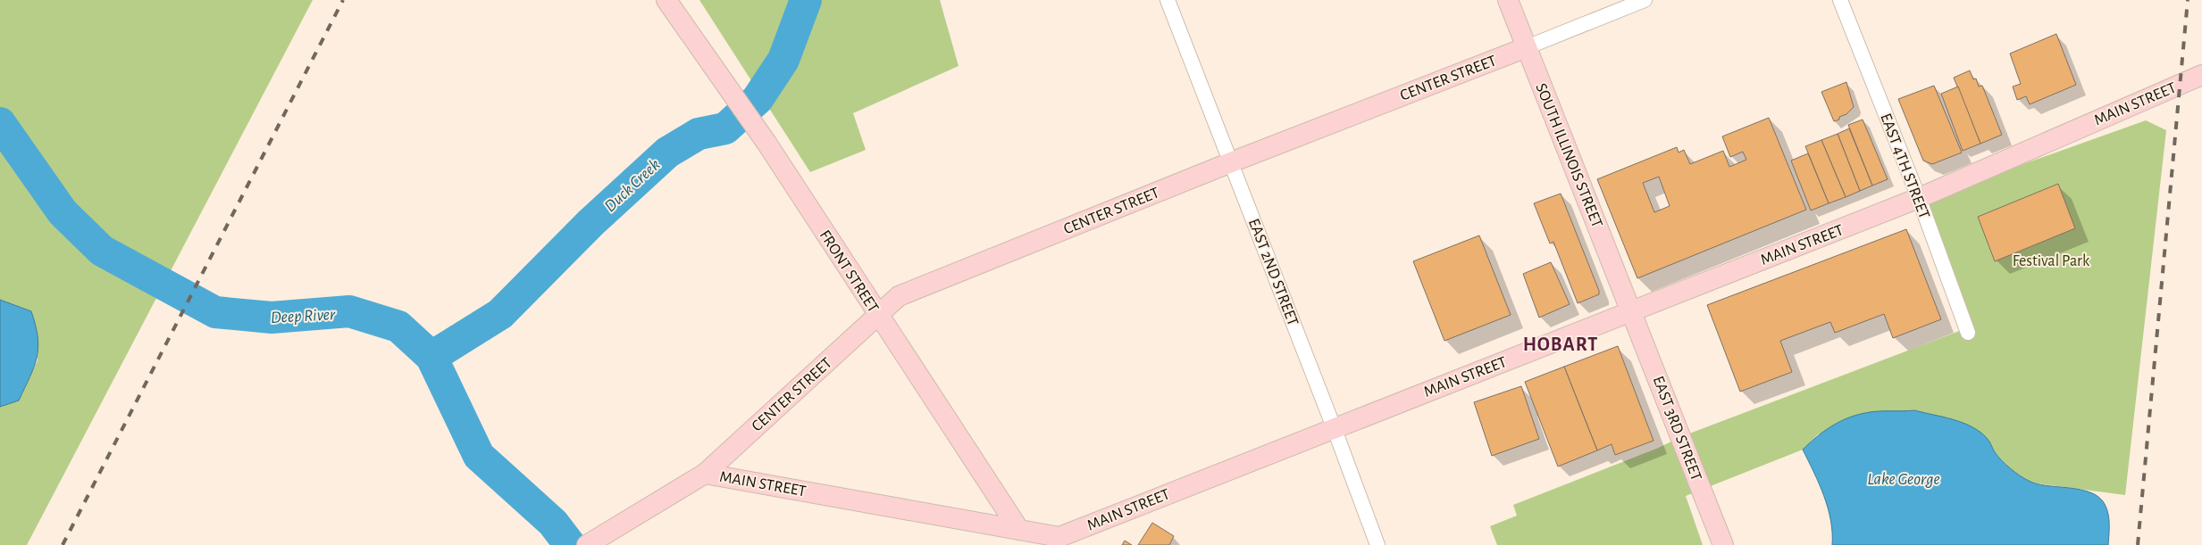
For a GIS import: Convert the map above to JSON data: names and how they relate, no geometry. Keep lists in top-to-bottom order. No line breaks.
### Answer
{"streets":{"street":["CENTER STREET","MAIN STREET","SOUTH ILLINOIS STREET","EAST 4TH STREET","FRONT STREET","EAST 2ND STREET","EAST 3RD STREET"]},"crossings":[["CENTER STREET","MAIN STREET"],["CENTER STREET","SOUTH ILLINOIS STREET"],["CENTER STREET","FRONT STREET"],["CENTER STREET","EAST 2ND STREET"],["MAIN STREET","SOUTH ILLINOIS STREET"],["MAIN STREET","EAST 4TH STREET"],["MAIN STREET","FRONT STREET"],["MAIN STREET","EAST 2ND STREET"],["MAIN STREET","EAST 3RD STREET"],["SOUTH ILLINOIS STREET","EAST 3RD STREET"]],"districts":["HOBART"],"water":["Duck Creek","Deep River","Lake George"],"parks":["Festival Park"]}
